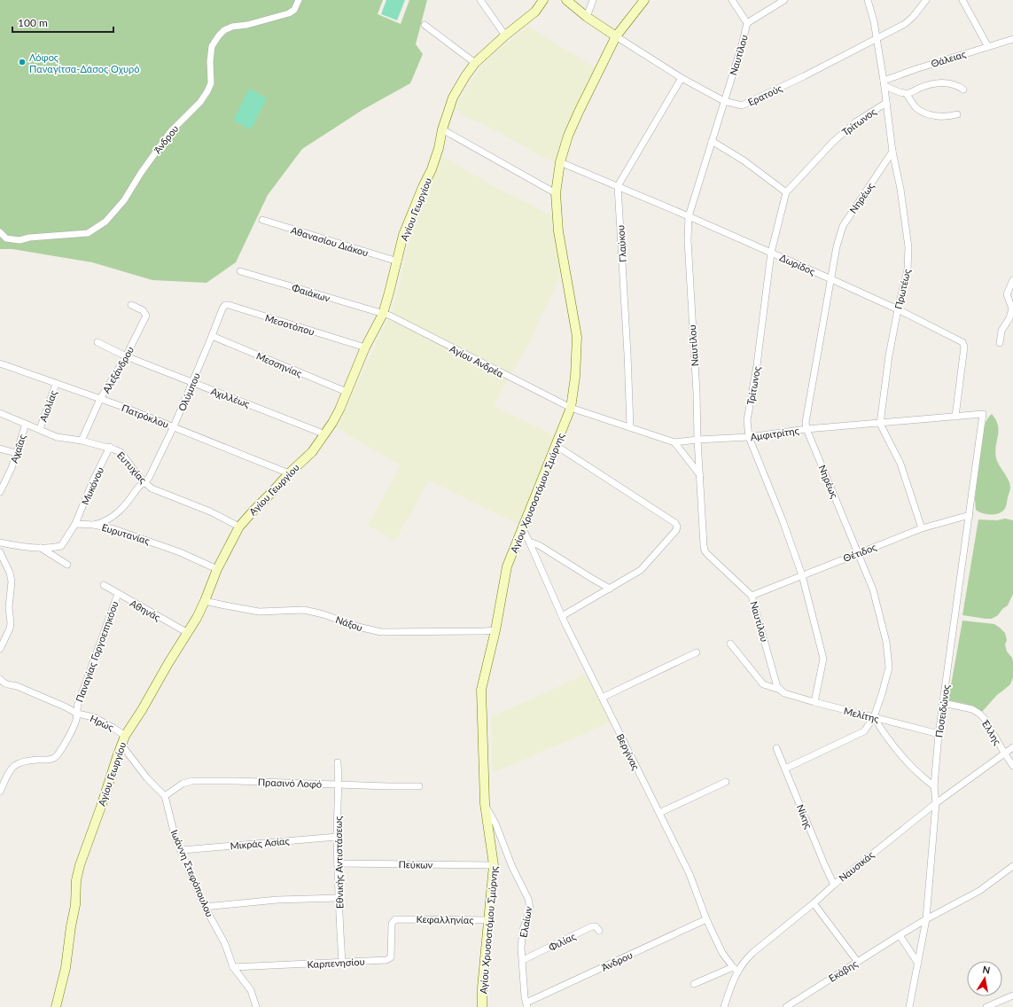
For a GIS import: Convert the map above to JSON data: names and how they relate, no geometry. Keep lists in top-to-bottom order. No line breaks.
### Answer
{"streets":{"street":["Ναυτίλου","Θάλειας","Ερατούς","Τρίτωνος","Άνδρου","Νηρέως","Αγίου Γεωργίου","Αθανασίου Διάκου","Γλαύκου","Δωρίδος","Πρωτέως","Φαιάκων","Μεσοτόπου","Αγίου Ανδρέα","Μεσσηνίας","Αλεξάνδρου","Ολύμπου","Αχιλλέως","Αιολίας","Πατρόκλου","Αμφιτρίτης","Αχαΐας","Ευτυχίας","Μυκόνου","Αγίου Χρυσοστόμου Σμύρνης","Ευρυτανίας","Θέτιδος","Αθηνάς","Νάξου","Παναγίας Γοργοεπηκόου","Ποσειδώνος","Μελίτης","Ηρώς","Έλλης","Βεργίνας","Πρασινό Λοφό","Νίκης","Μικράς Ασίας","Εθνικής Αντιστάσεως","Πεύκων","Ναυσικάς","Ιωάννη Στεφόπουλου","Κεφαλληνίας","Ελαίων","Φιλίας","Καρπενησίου","Εκάβης"]},"crossings":[["Ναυτίλου","Ερατούς"],["Ναυτίλου","Δωρίδος"],["Ναυτίλου","Αμφιτρίτης"],["Ναυτίλου","Θέτιδος"],["Ναυτίλου","Μελίτης"],["Θάλειας","Πρωτέως"],["Ερατούς","Πρωτέως"],["Ερατούς","Αγίου Χρυσοστόμου Σμύρνης"],["Τρίτωνος","Δωρίδος"],["Τρίτωνος","Πρωτέως"],["Τρίτωνος","Αμφιτρίτης"],["Τρίτωνος","Θέτιδος"],["Τρίτωνος","Μελίτης"],["Άνδρου","Βεργίνας"],["Άνδρου","Ελαίων"],["Νηρέως","Δωρίδος"],["Νηρέως","Πρωτέως"],["Νηρέως","Αμφιτρίτης"],["Νηρέως","Θέτιδος"],["Νηρέως","Μελίτης"],["Νηρέως","Νίκης"],["Αγίου Γεωργίου","Αθανασίου Διάκου"],["Αγίου Γεωργίου","Φαιάκων"],["Αγίου Γεωργίου","Μεσοτόπου"],["Αγίου Γεωργίου","Αγίου Ανδρέα"],["Αγίου Γεωργίου","Μεσσηνίας"],["Αγίου Γεωργίου","Αχιλλέως"],["Αγίου Γεωργίου","Πατρόκλου"],["Αγίου Γεωργίου","Ευτυχίας"],["Αγίου Γεωργίου","Ευρυτανίας"],["Αγίου Γεωργίου","Αθηνάς"],["Αγίου Γεωργίου","Νάξου"],["Αγίου Γεωργίου","Ηρώς"],["Γλαύκου","Δωρίδος"],["Γλαύκου","Αμφιτρίτης"],["Δωρίδος","Πρωτέως"],["Δωρίδος","Αμφιτρίτης"],["Δωρίδος","Αγίου Χρυσοστόμου Σμύρνης"],["Πρωτέως","Αμφιτρίτης"],["Φαιάκων","Αγίου Ανδρέα"],["Μεσοτόπου","Ολύμπου"],["Αγίου Ανδρέα","Αμφιτρίτης"],["Αγίου Ανδρέα","Αγίου Χρυσοστόμου Σμύρνης"],["Μεσσηνίας","Ολύμπου"],["Αλεξάνδρου","Αχιλλέως"],["Αλεξάνδρου","Πατρόκλου"],["Αλεξάνδρου","Ευτυχίας"],["Ολύμπου","Αχιλλέως"],["Ολύμπου","Πατρόκλου"],["Ολύμπου","Ευτυχίας"],["Ολύμπου","Ευρυτανίας"],["Αιολίας","Πατρόκλου"],["Αιολίας","Ευτυχίας"],["Αμφιτρίτης","Αγίου Χρυσοστόμου Σμύρνης"],["Αμφιτρίτης","Ποσειδώνος"],["Αχαΐας","Ευτυχίας"],["Ευτυχίας","Μυκόνου"],["Μυκόνου","Ευρυτανίας"],["Αγίου Χρυσοστόμου Σμύρνης","Νάξου"],["Αγίου Χρυσοστόμου Σμύρνης","Βεργίνας"],["Αγίου Χρυσοστόμου Σμύρνης","Πεύκων"],["Αγίου Χρυσοστόμου Σμύρνης","Κεφαλληνίας"],["Αγίου Χρυσοστόμου Σμύρνης","Ελαίων"],["Θέτιδος","Ποσειδώνος"],["Αθηνάς","Παναγίας Γοργοεπηκόου"],["Παναγίας Γοργοεπηκόου","Ηρώς"],["Ποσειδώνος","Μελίτης"],["Ποσειδώνος","Έλλης"],["Ποσειδώνος","Ναυσικάς"],["Ποσειδώνος","Εκάβης"],["Έλλης","Ναυσικάς"],["Βεργίνας","Ναυσικάς"],["Πρασινό Λοφό","Εθνικής Αντιστάσεως"],["Πρασινό Λοφό","Ιωάννη Στεφόπουλου"],["Νίκης","Ναυσικάς"],["Μικράς Ασίας","Εθνικής Αντιστάσεως"],["Μικράς Ασίας","Ιωάννη Στεφόπουλου"],["Εθνικής Αντιστάσεως","Πεύκων"],["Εθνικής Αντιστάσεως","Καρπενησίου"],["Ιωάννη Στεφόπουλου","Καρπενησίου"],["Κεφαλληνίας","Καρπενησίου"],["Ελαίων","Φιλίας"]],"places":["Λόφος Παναγίτσα-Δάσος Οχυρό"],"scale_bar":"100 m","north":"top"}
